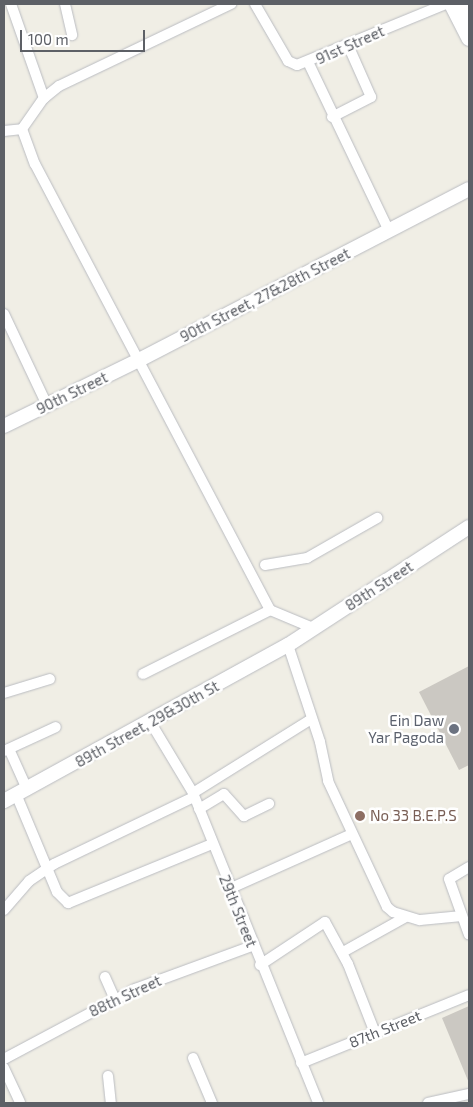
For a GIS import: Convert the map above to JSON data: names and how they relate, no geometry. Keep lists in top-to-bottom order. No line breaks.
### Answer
{"streets":{"street":["91st Street","90th Street, 27&28th Street","90th Street","89th Street","89th Street, 29&30th St","29th Street","88th Street","87th Street"]},"crossings":[["90th Street, 27&28th Street","90th Street"],["89th Street","89th Street, 29&30th St"],["89th Street, 29&30th St","29th Street"],["29th Street","88th Street"],["29th Street","87th Street"]],"places":["Ein Daw Yar Pagoda","No 33 B.E.P.S"],"scale_bar":"100 m"}
